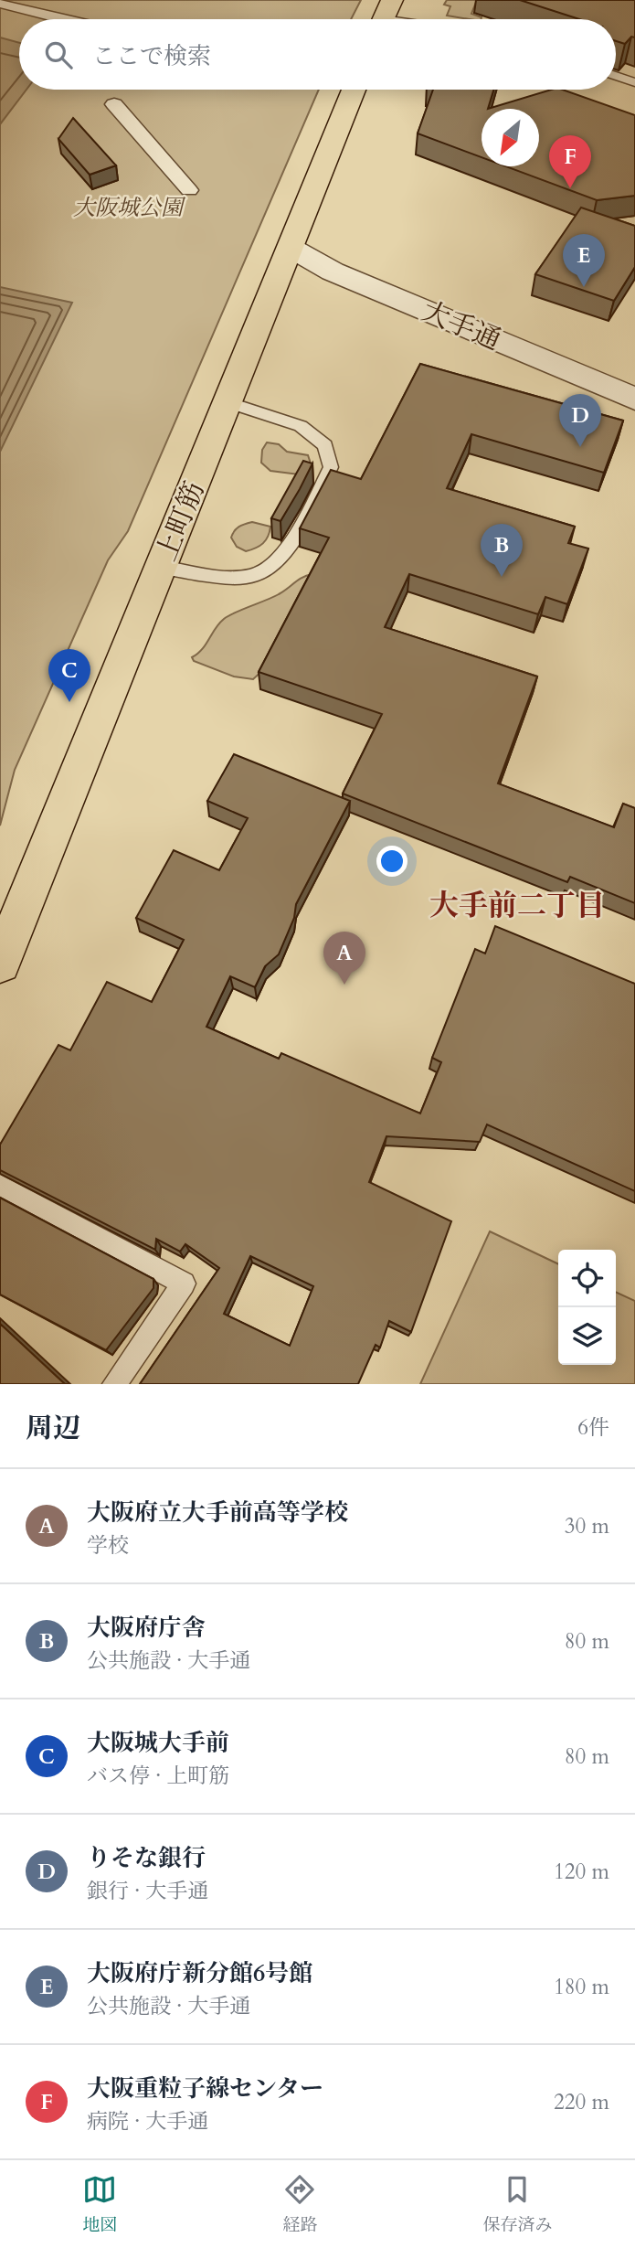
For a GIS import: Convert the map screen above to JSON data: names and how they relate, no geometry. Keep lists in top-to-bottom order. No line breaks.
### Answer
{"streets":{"main road":["上町筋"],"street":["大手通"]},"crossings":[["大手通","上町筋"]],"districts":["大手前二丁目"],"parks":["大阪城公園"],"north":"bottom left","page":{"search":"ここで検索","pins":["F","E","D","B","C","A"],"heading":["周辺","6件"],"list":[{"mark":"A","name":"大阪府立大手前高等学校","note":"学校","value":"30 m"},{"mark":"B","name":"大阪府庁舎","note":"公共施設 · 大手通","value":"80 m"},{"mark":"C","name":"大阪城大手前","note":"バス停 · 上町筋","value":"80 m"},{"mark":"D","name":"りそな銀行","note":"銀行 · 大手通","value":"120 m"},{"mark":"E","name":"大阪府庁新分館6号館","note":"公共施設 · 大手通","value":"180 m"},{"mark":"F","name":"大阪重粒子線センター","note":"病院 · 大手通","value":"220 m"}],"nav":["地図","経路","保存済み"]}}
